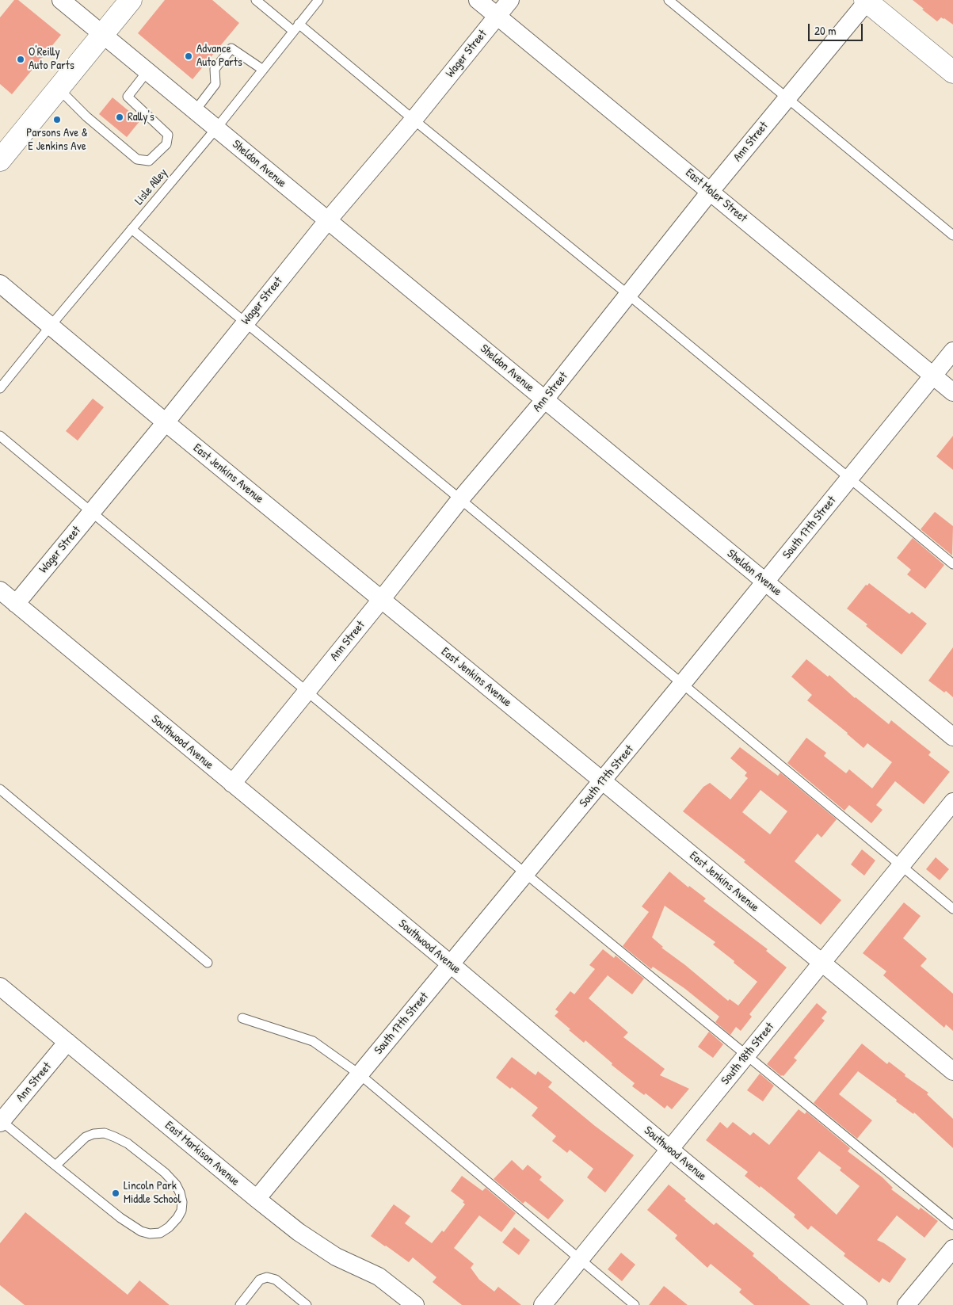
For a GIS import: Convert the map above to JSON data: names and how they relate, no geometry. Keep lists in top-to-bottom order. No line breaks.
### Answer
{"streets":{"street":["Wager Street","Ann Street","Sheldon Avenue","East Moler Street","East Jenkins Avenue","South 17th Street","Southwood Avenue","South 18th Street","East Markison Avenue"],"lane":["Lisle Alley"]},"crossings":[["Wager Street","Sheldon Avenue"],["Wager Street","East Moler Street"],["Wager Street","East Jenkins Avenue"],["Wager Street","Southwood Avenue"],["Ann Street","Sheldon Avenue"],["Ann Street","East Moler Street"],["Ann Street","East Jenkins Avenue"],["Ann Street","Southwood Avenue"],["Ann Street","East Markison Avenue"],["Sheldon Avenue","Lisle Alley"],["Sheldon Avenue","South 17th Street"],["Lisle Alley","East Jenkins Avenue"],["East Moler Street","South 17th Street"],["East Jenkins Avenue","South 17th Street"],["East Jenkins Avenue","South 18th Street"],["South 17th Street","Southwood Avenue"],["South 17th Street","East Markison Avenue"],["Southwood Avenue","South 18th Street"]],"places":["Advance Auto Parts","O'Reilly Auto Parts","Rally's","Parsons Ave & E Jenkins Ave","Lincoln Park Middle School"],"scale_bar":"20 m"}
